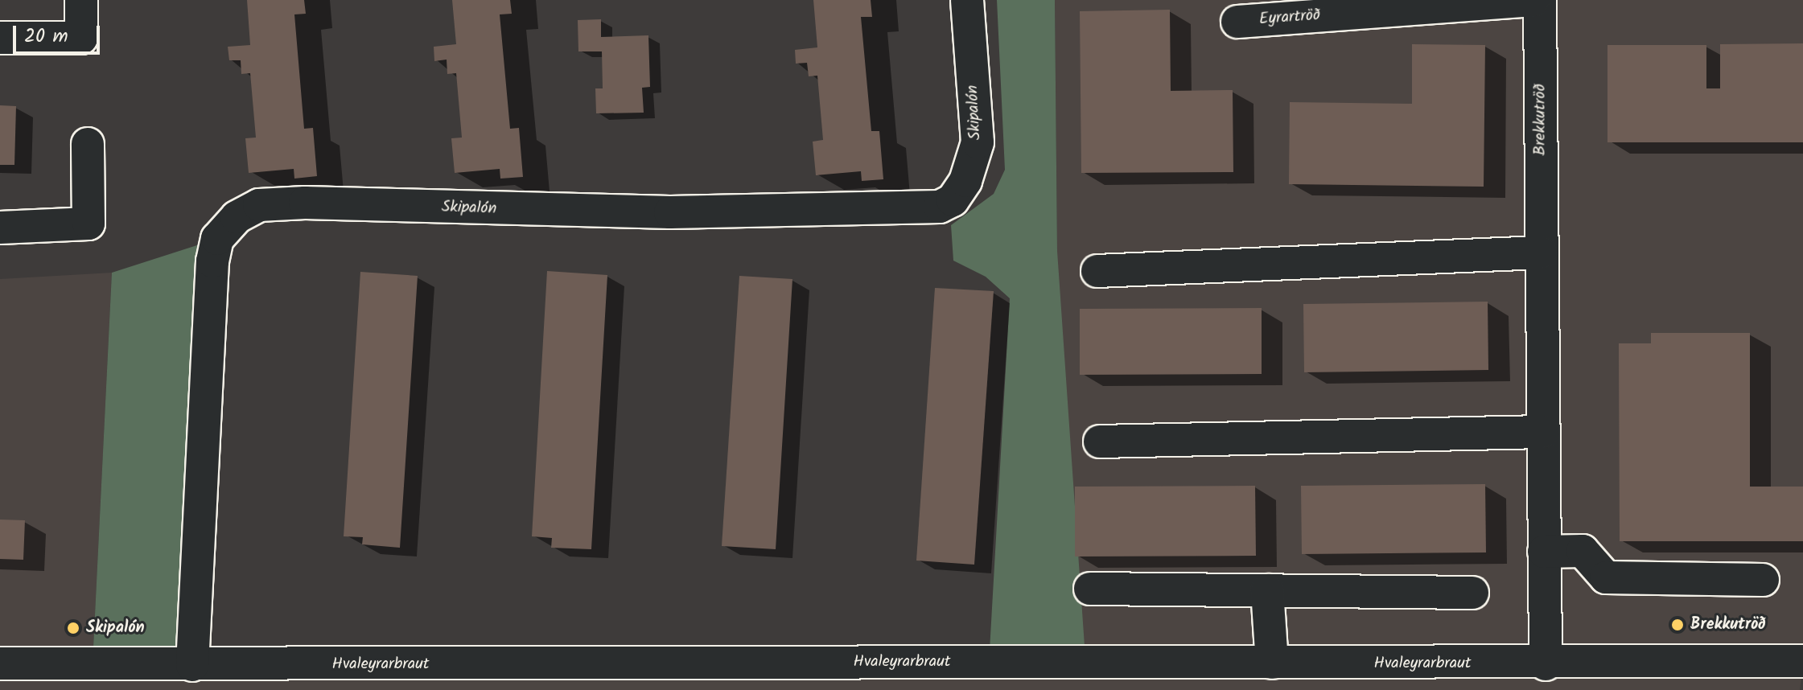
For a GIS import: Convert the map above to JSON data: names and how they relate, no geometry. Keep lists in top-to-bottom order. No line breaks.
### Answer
{"streets":{"street":["Eyrartröð","Skipalón","Brekkutröð","Hvaleyrarbraut"]},"crossings":[["Skipalón","Hvaleyrarbraut"],["Brekkutröð","Hvaleyrarbraut"]],"places":["Brekkutröð","Skipalón"],"scale_bar":"20 m"}
